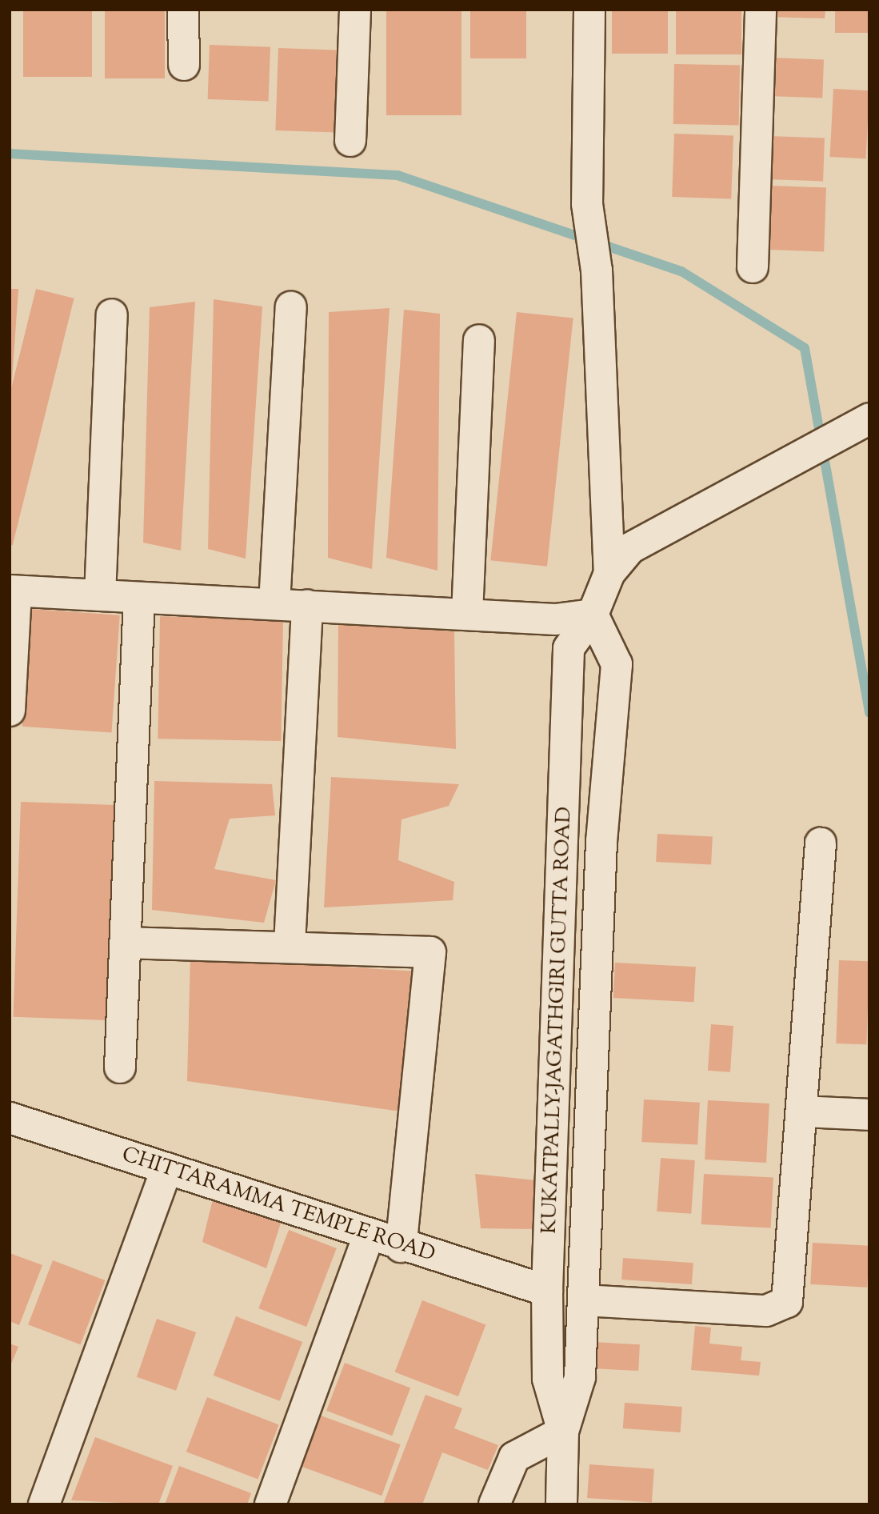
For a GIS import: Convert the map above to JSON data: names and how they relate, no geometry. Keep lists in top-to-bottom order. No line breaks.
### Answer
{"streets":{"street":["KUKATPALLY-JAGATHGIRI GUTTA ROAD","CHITTARAMMA TEMPLE ROAD"]},"crossings":[["KUKATPALLY-JAGATHGIRI GUTTA ROAD","CHITTARAMMA TEMPLE ROAD"]]}
